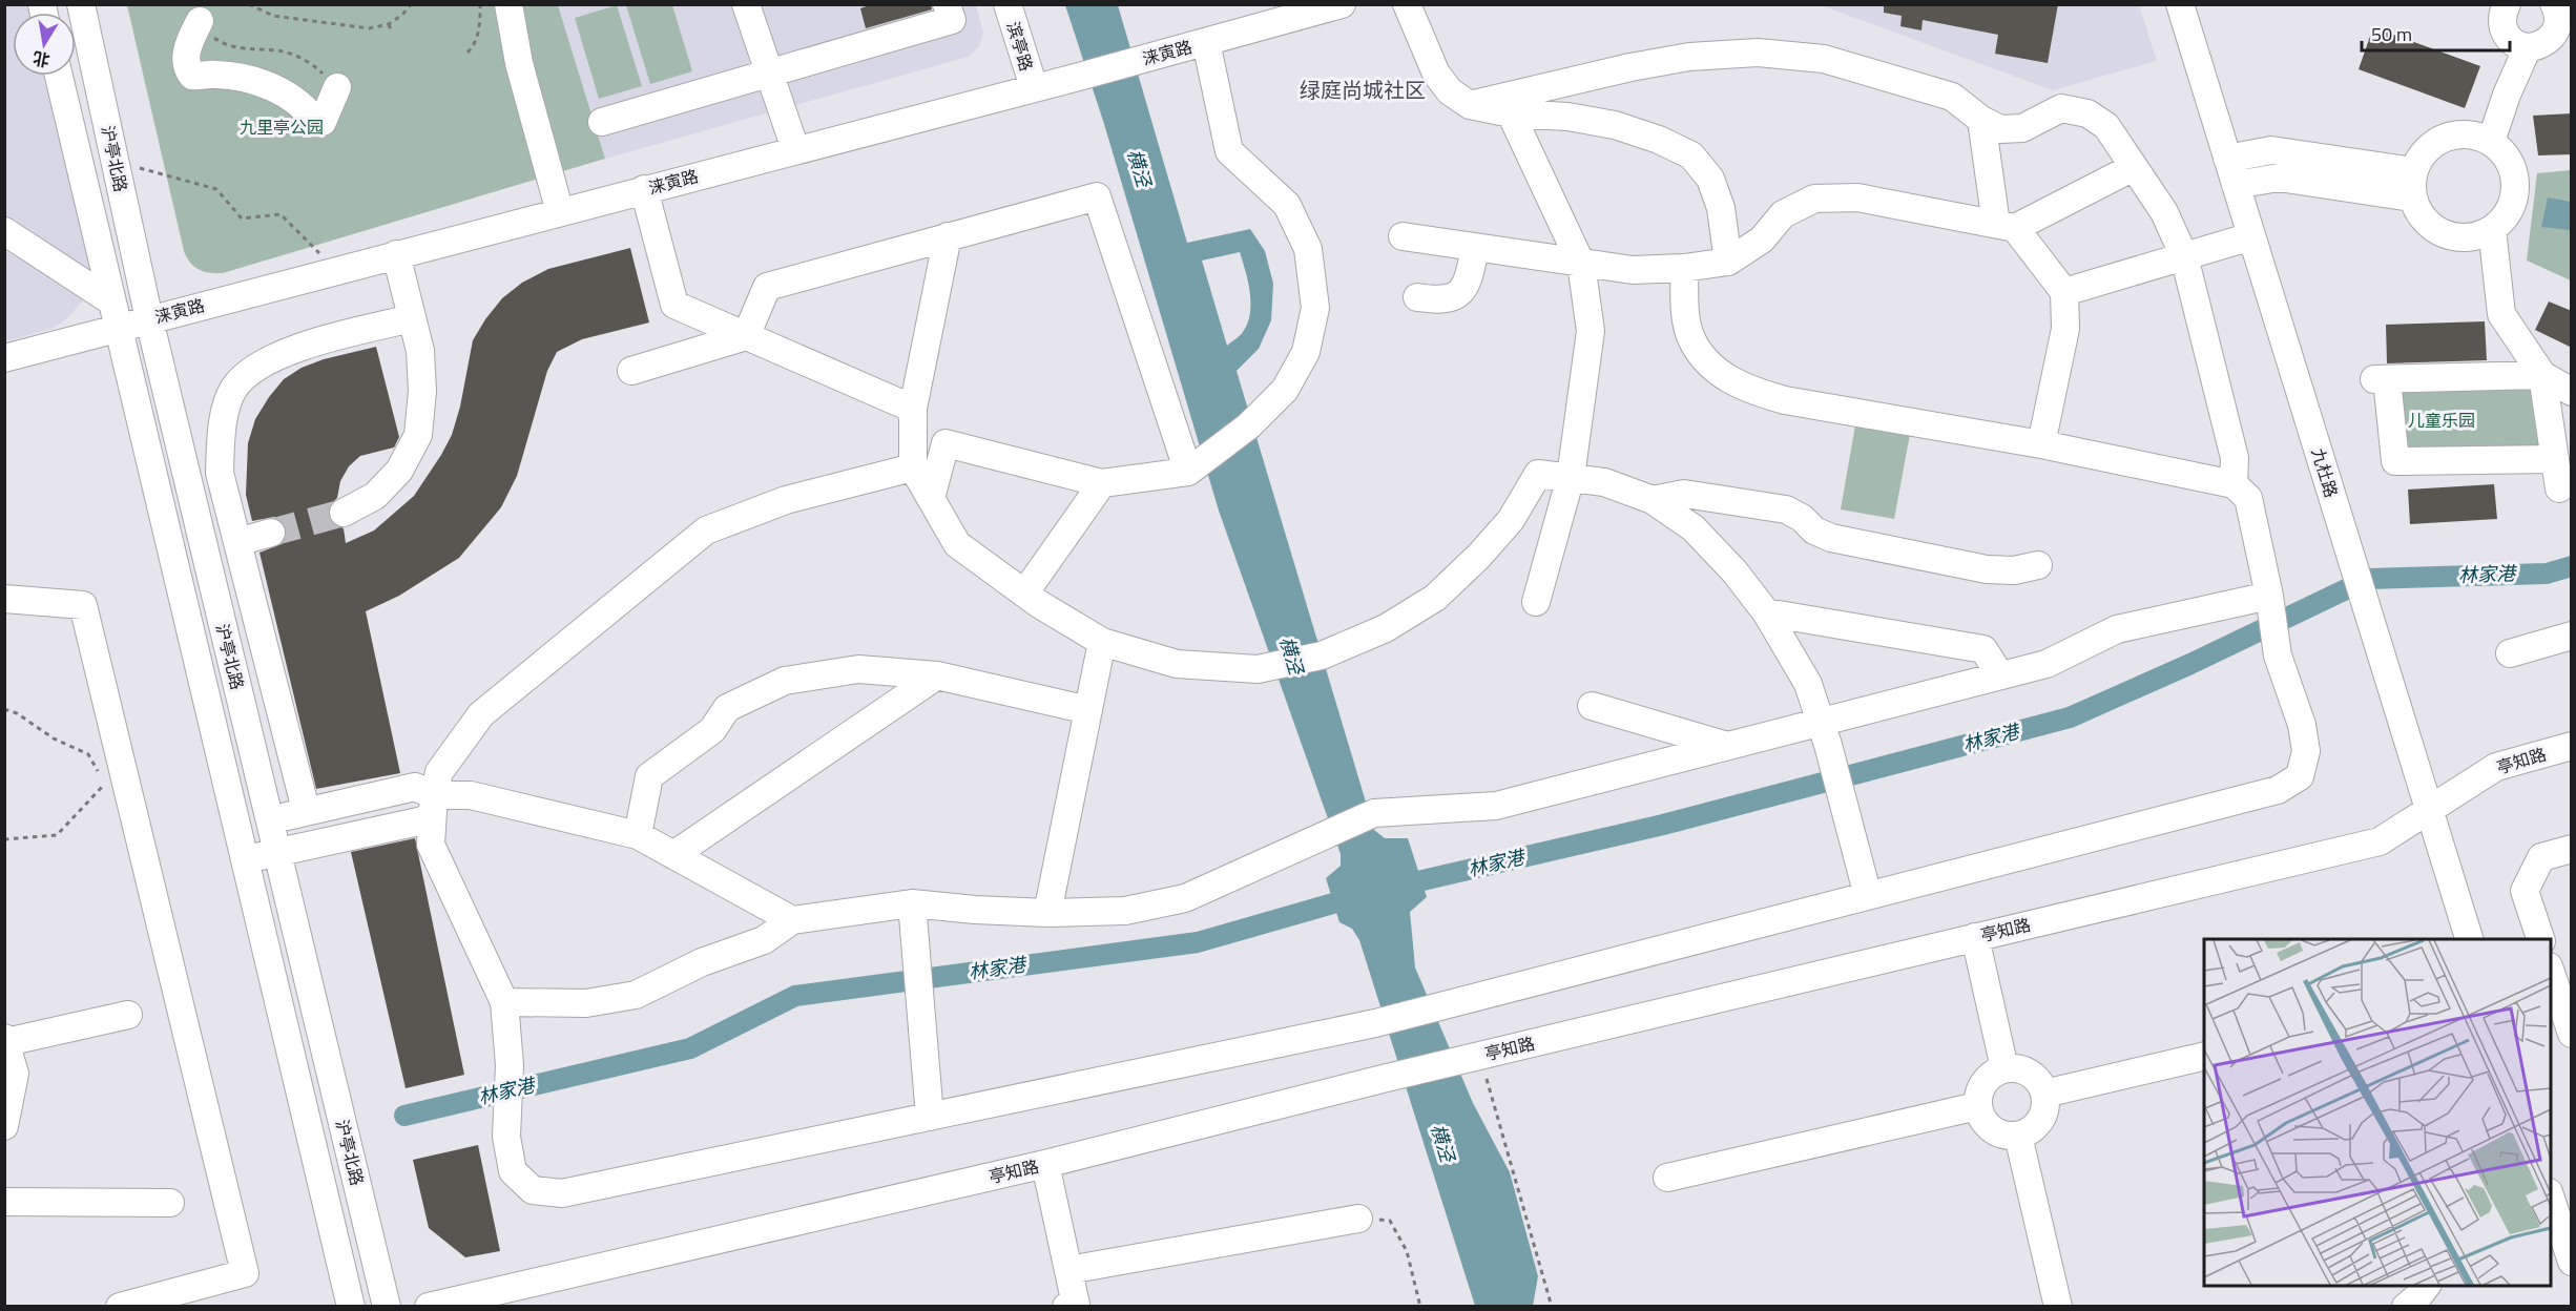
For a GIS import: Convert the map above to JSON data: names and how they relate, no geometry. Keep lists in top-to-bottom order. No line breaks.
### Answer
{"streets":{"street":["滨亭路","涞寅路","沪亭北路","九杜路","亭知路"]},"crossings":[["滨亭路","涞寅路"],["涞寅路","沪亭北路"],["九杜路","亭知路"]],"districts":["绿庭尚城社区"],"water":["横泾","林家港"],"parks":["九里亭公园","儿童乐园"],"scale_bar":"50 m","north":"bottom"}
